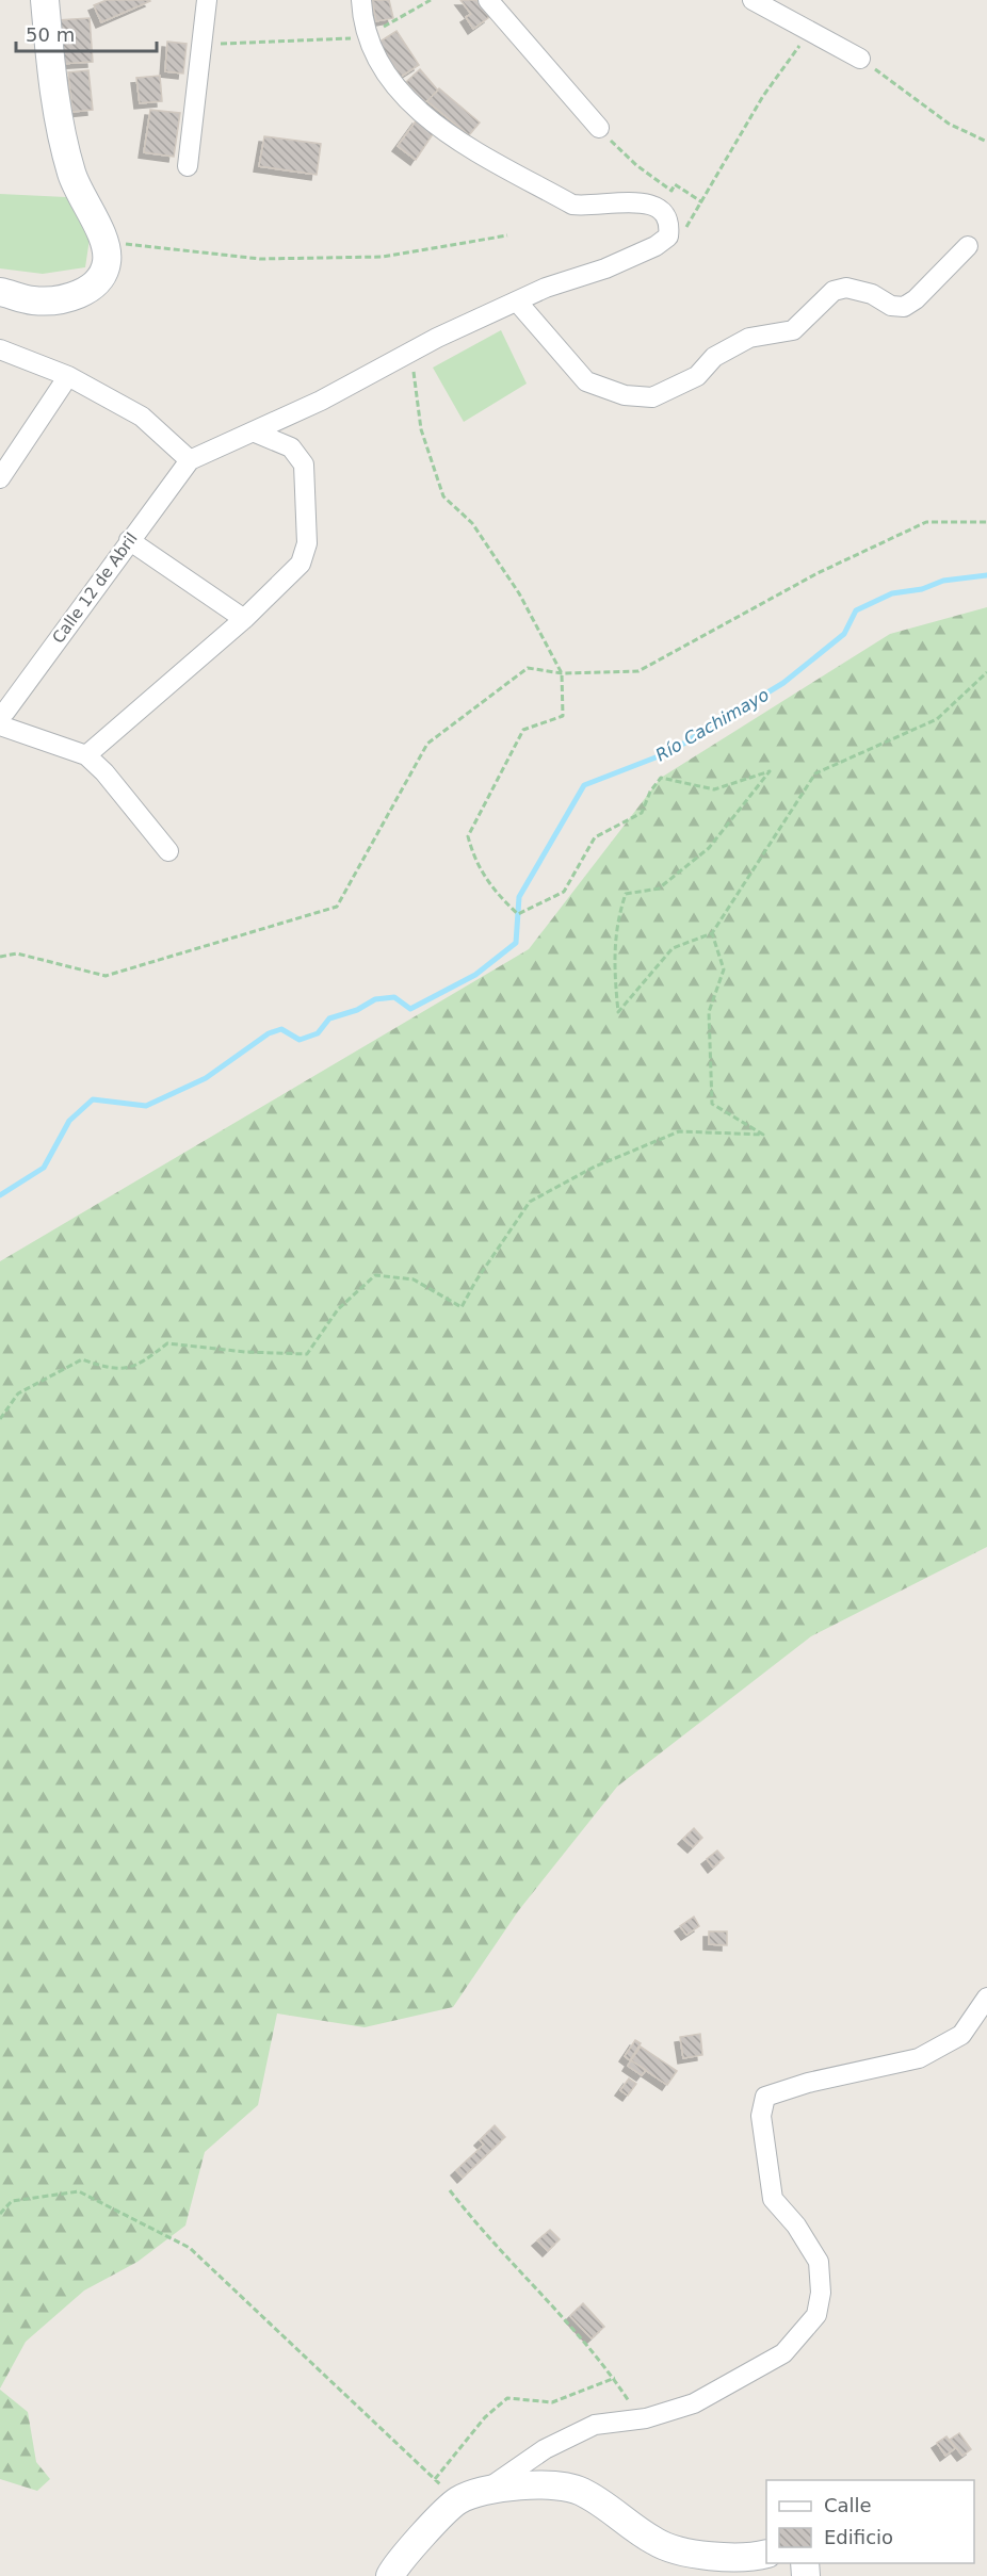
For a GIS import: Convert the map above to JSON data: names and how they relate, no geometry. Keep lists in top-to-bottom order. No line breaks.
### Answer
{"streets":{"street":["Calle 12 de Abril"]},"water":["Río Cachimayo"],"legend":["Calle","Edificio"],"scale_bar":"50 m"}
